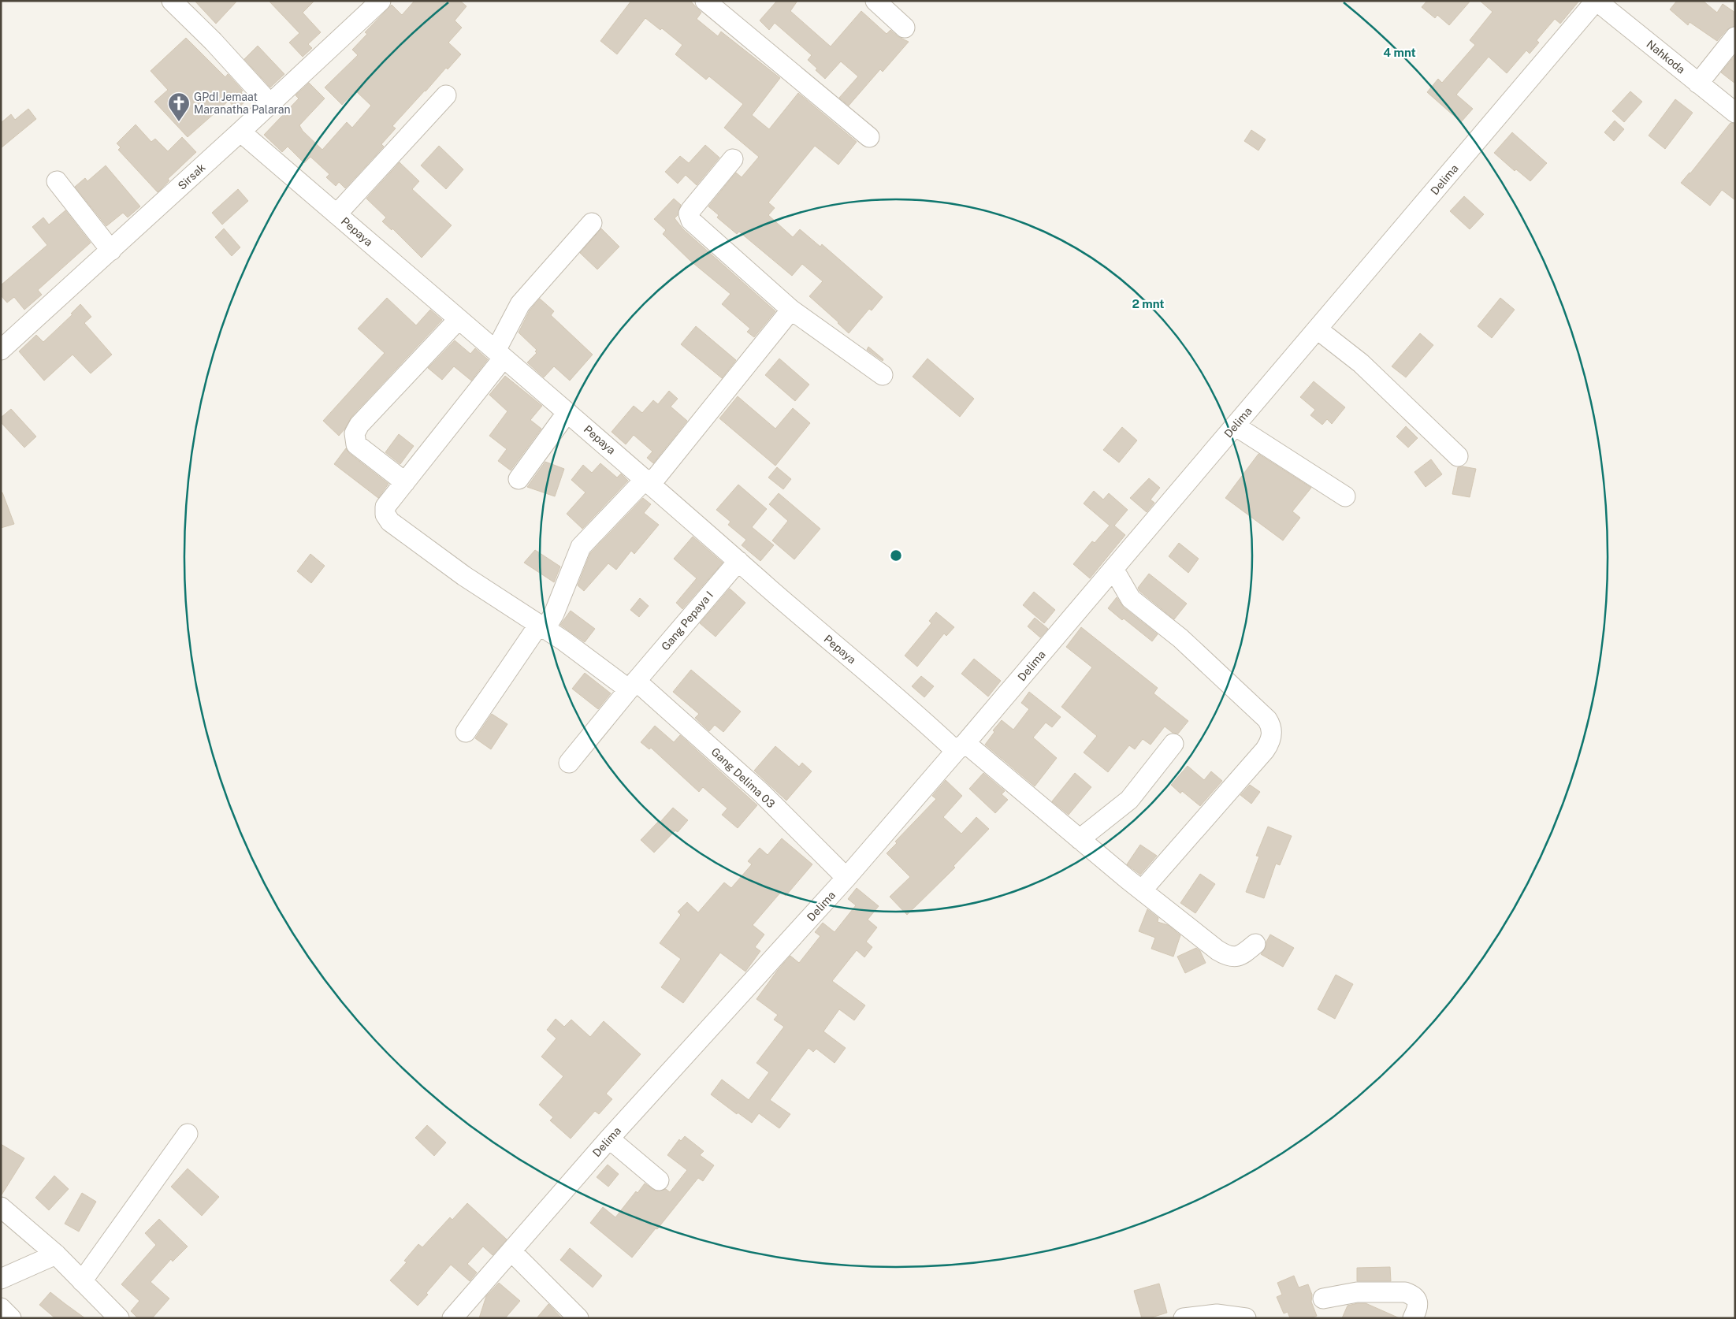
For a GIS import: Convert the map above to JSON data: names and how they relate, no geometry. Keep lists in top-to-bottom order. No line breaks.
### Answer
{"streets":{"street":["Nahkoda","Sirsak","Delima","Pepaya","Gang Pepaya I","Gang Delima 03"]},"crossings":[["Nahkoda","Delima"],["Sirsak","Pepaya"],["Delima","Pepaya"],["Delima","Gang Delima 03"],["Pepaya","Gang Pepaya I"],["Gang Pepaya I","Gang Delima 03"]],"places":{"church":["GPdI Jemaat Maranatha Palaran"]},"rings":["4 mnt","2 mnt"]}
